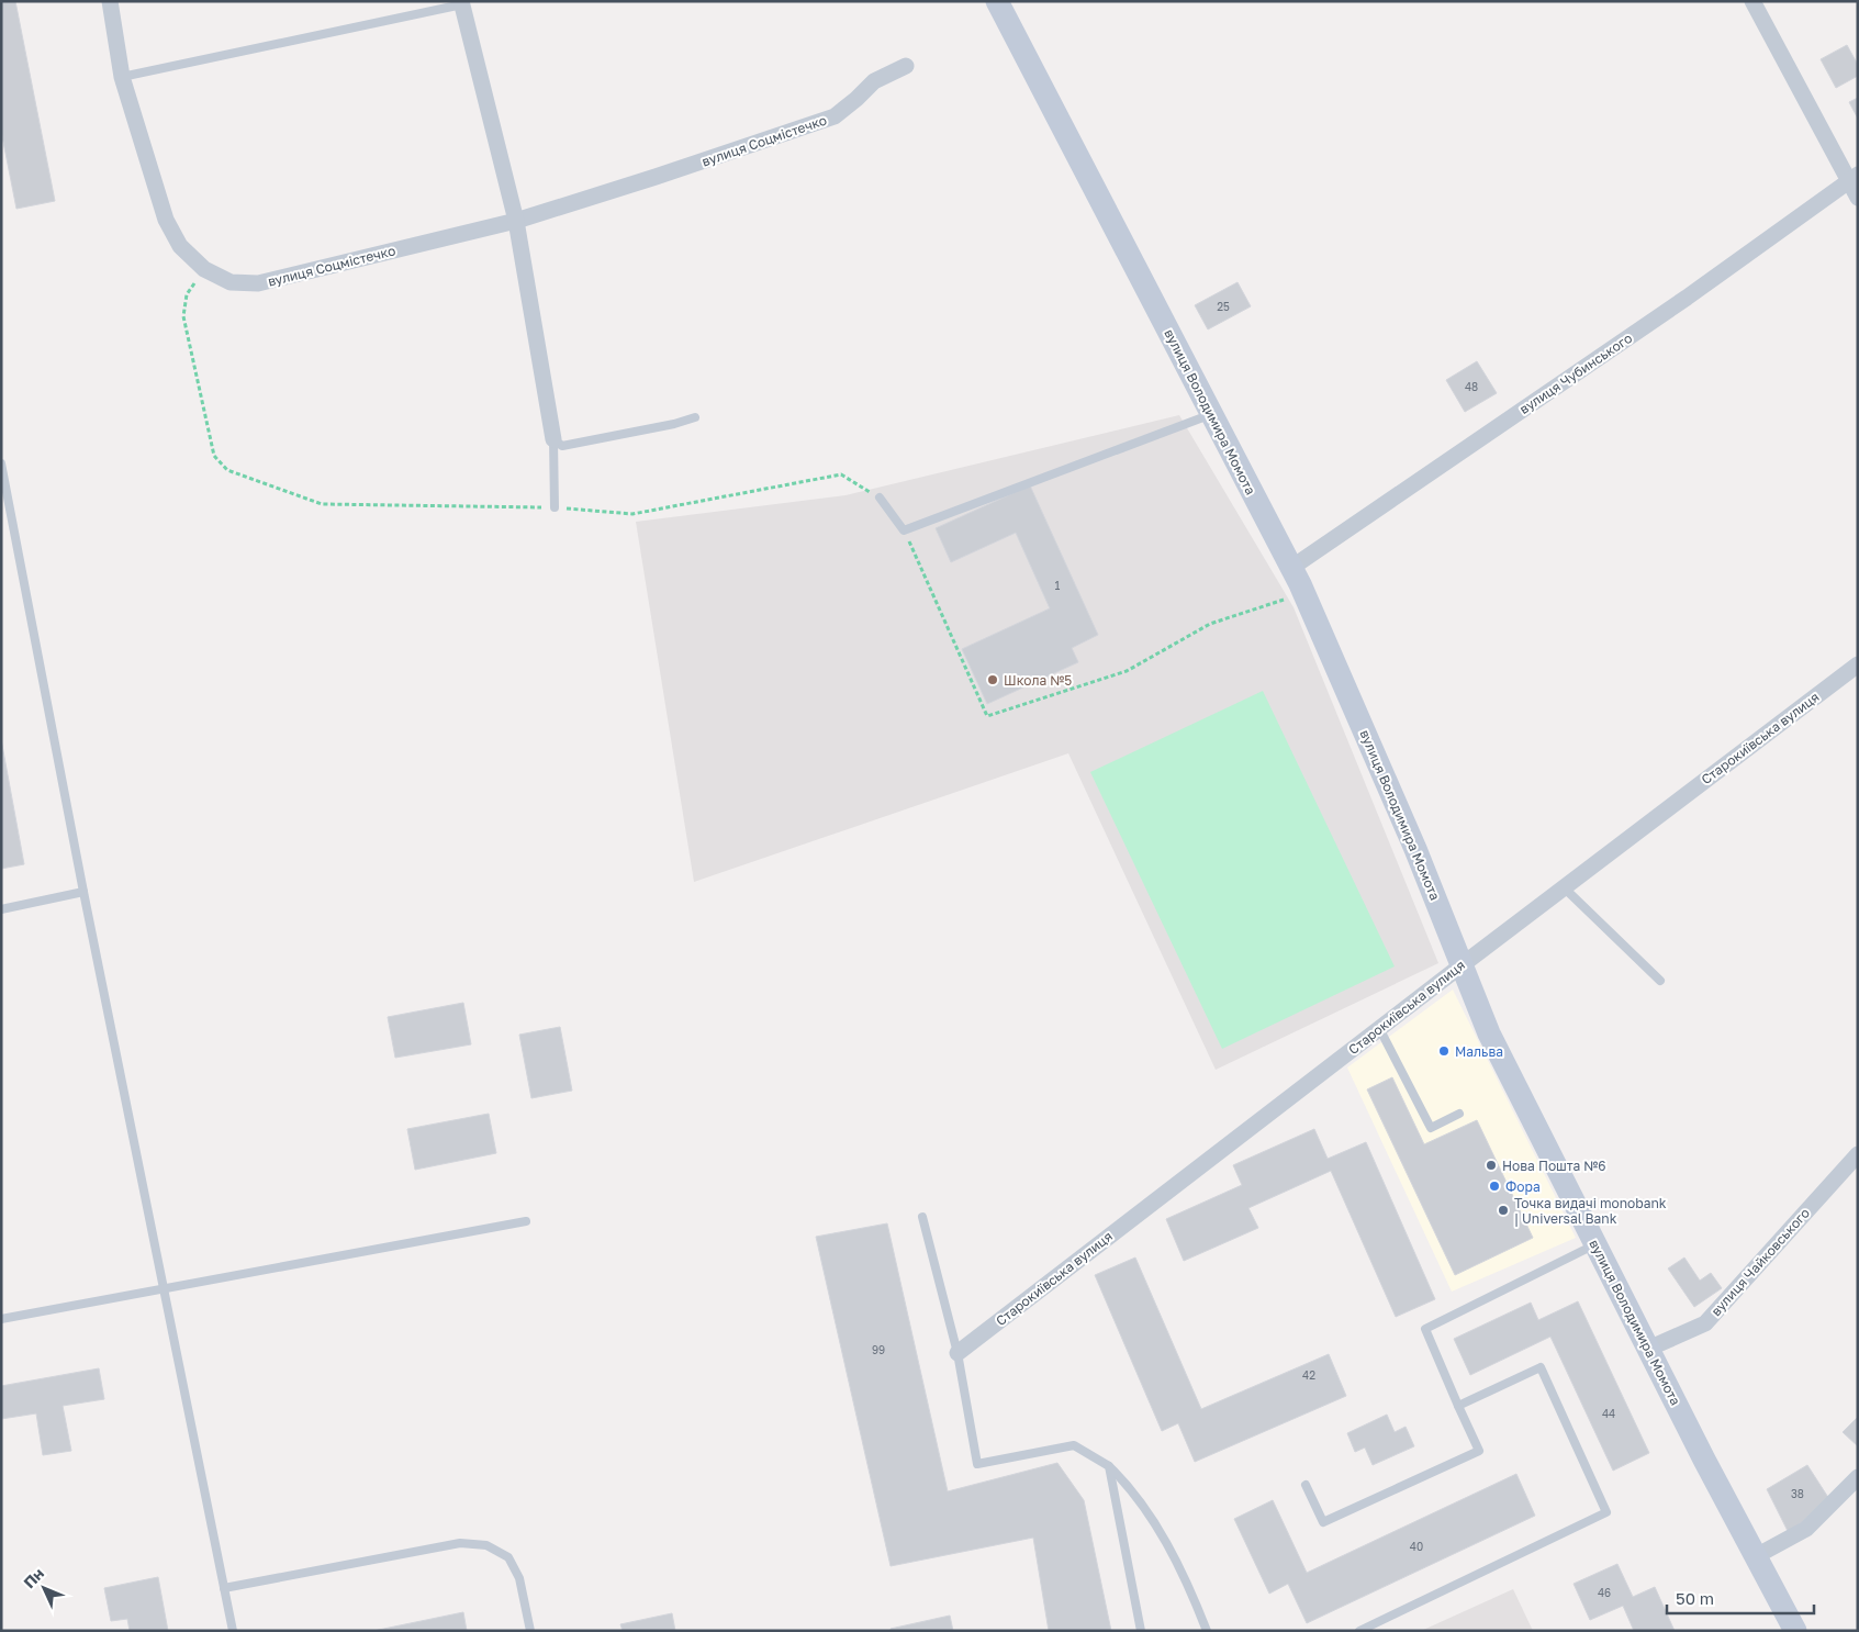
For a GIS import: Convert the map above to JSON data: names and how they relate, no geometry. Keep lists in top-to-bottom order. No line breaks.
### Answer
{"streets":{"street":["вулиця Соцмістечко","вулиця Чубинського","вулиця Володимира Момота","Старокиївська вулиця","вулиця Чайковського"]},"crossings":[["вулиця Чубинського","вулиця Володимира Момота"],["вулиця Володимира Момота","Старокиївська вулиця"],["вулиця Володимира Момота","вулиця Чайковського"]],"places":["Школа №5","Мальва","Нова Пошта №6","Фора","Точка видачі monobank | Universal Bank"],"house_numbers":["25","48","1","99","42","44","38","40","46"],"scale_bar":"50 m","north":"top left"}
